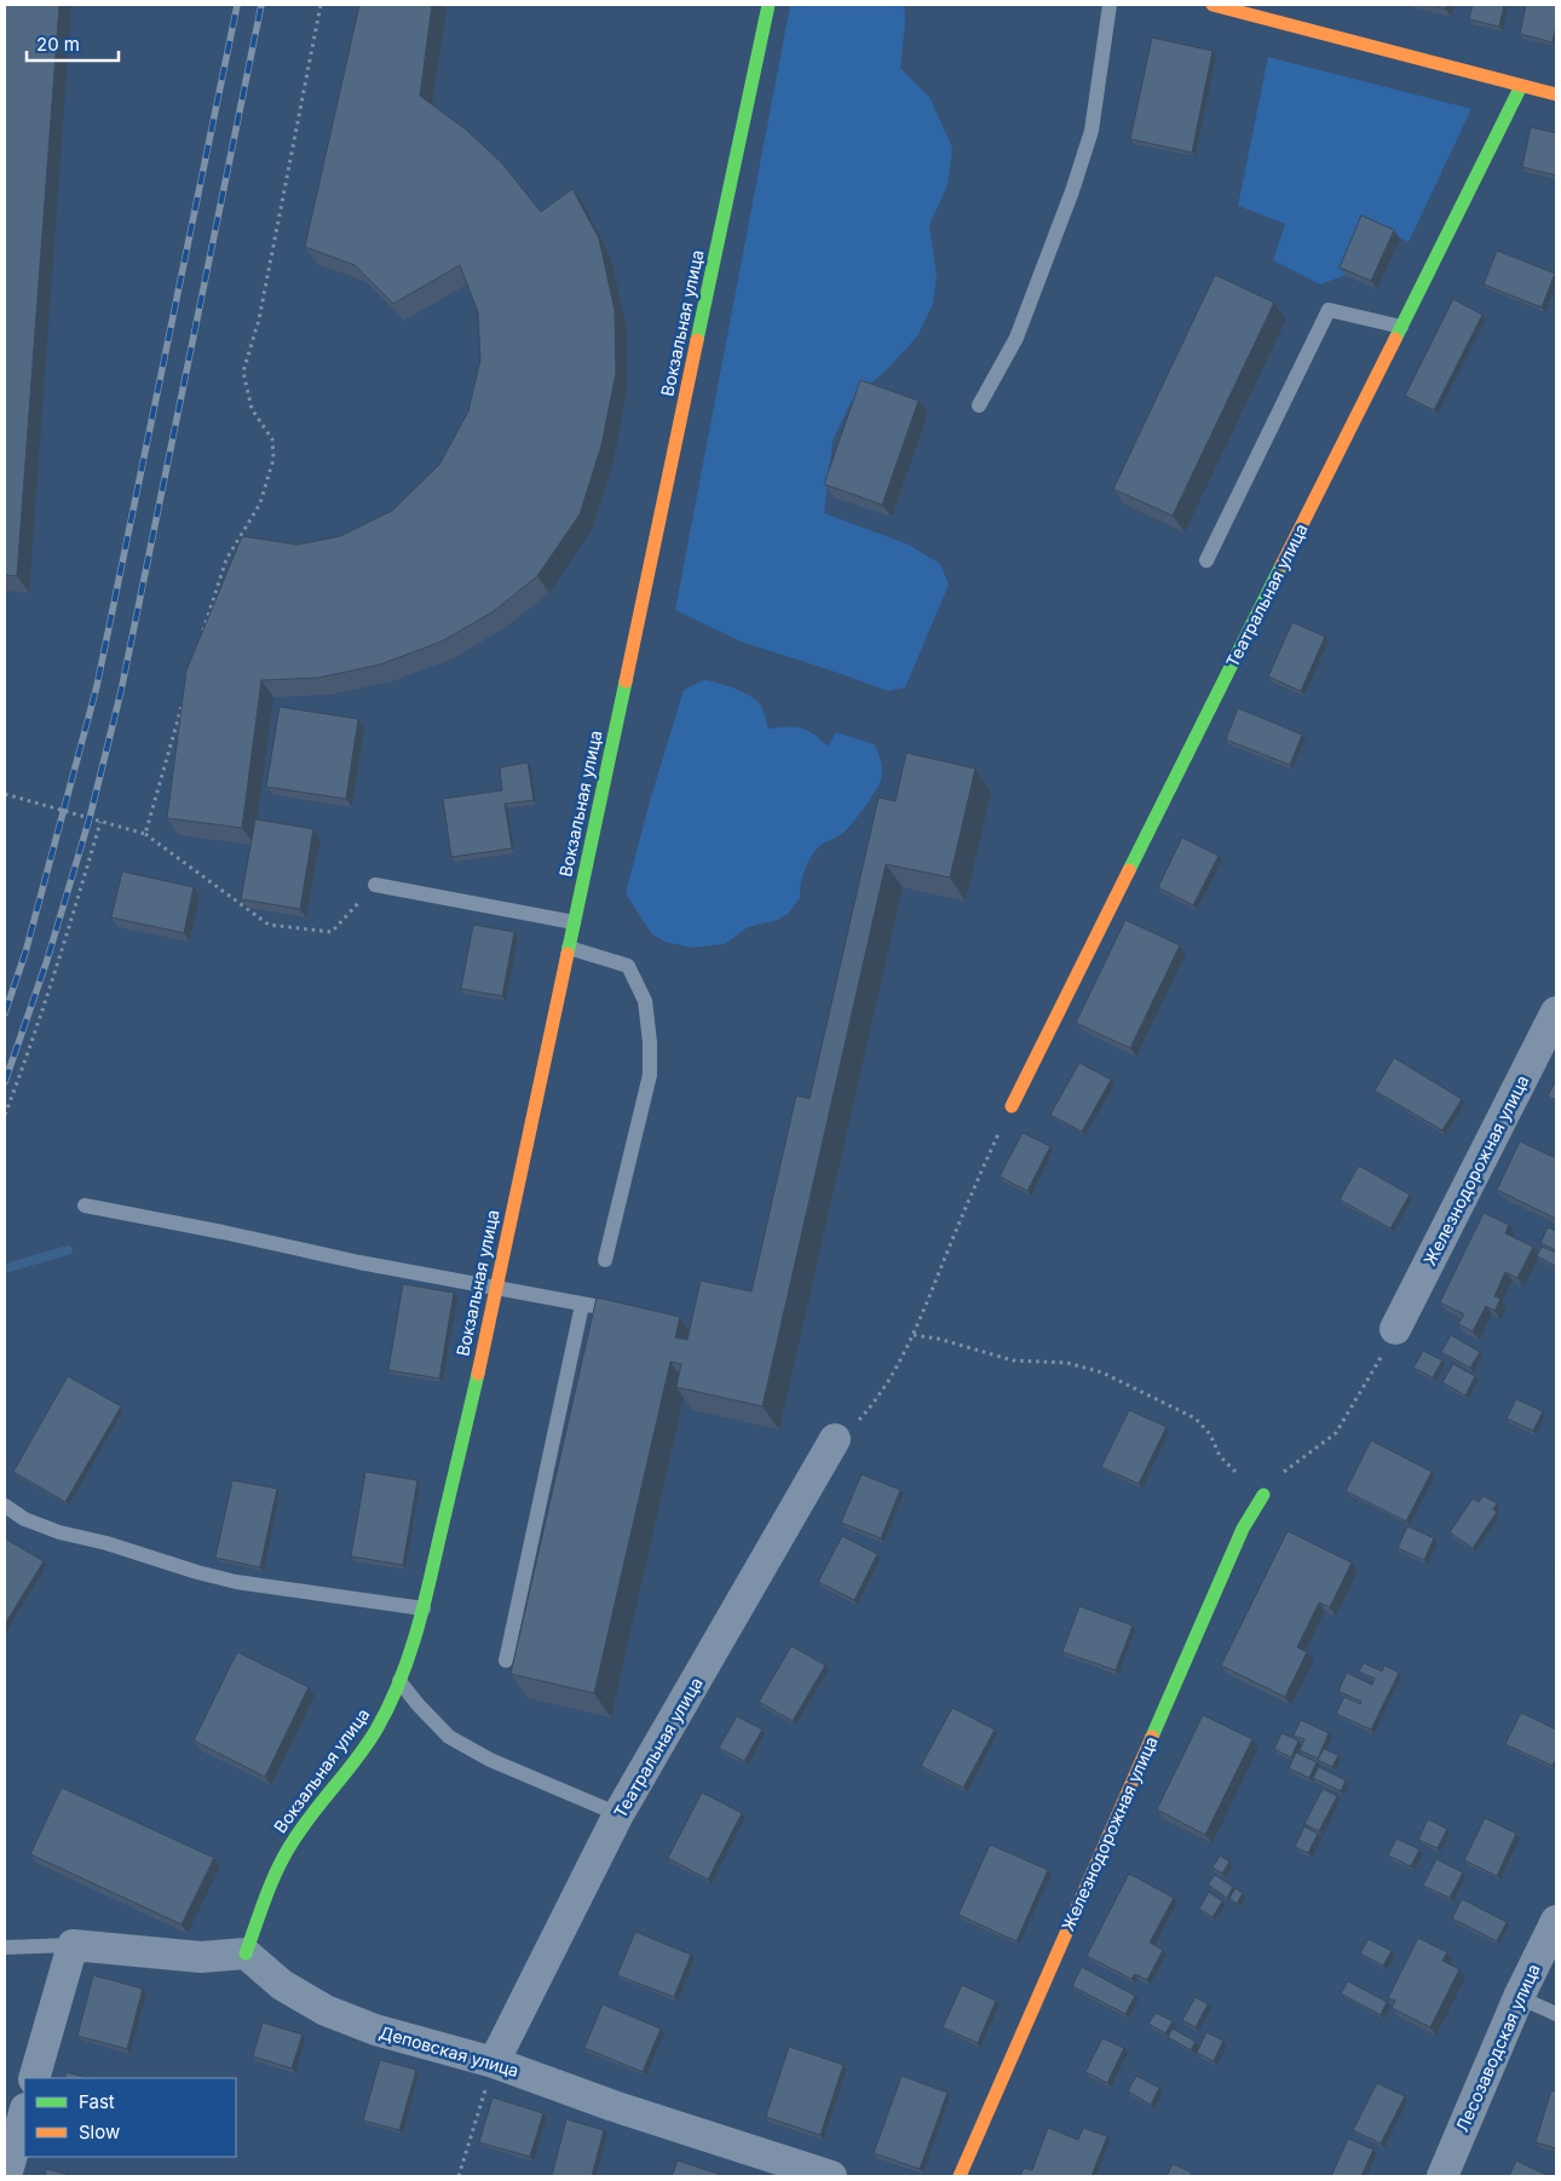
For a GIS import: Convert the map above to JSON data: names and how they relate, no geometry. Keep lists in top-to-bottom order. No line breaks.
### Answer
{"streets":{"street":["Вокзальная улица","Театральная улица","Железнодорожная улица","Лесозаводская улица","Деповская улица"]},"crossings":[["Вокзальная улица","Деповская улица"],["Театральная улица","Деповская улица"]],"legend":["Fast","Slow"],"scale_bar":"20 m"}
